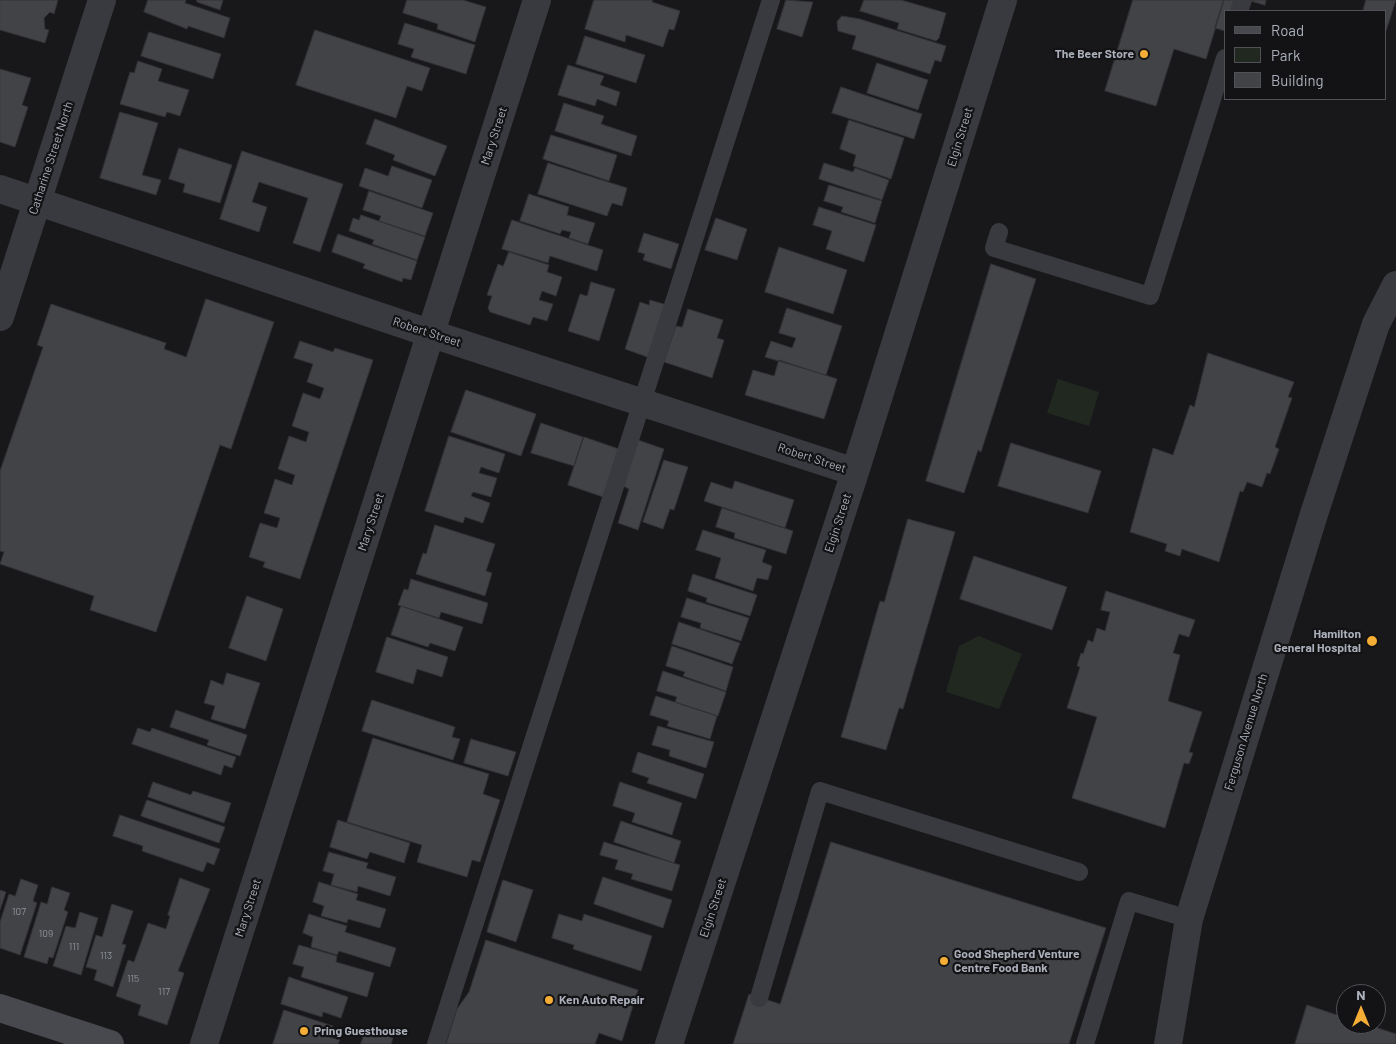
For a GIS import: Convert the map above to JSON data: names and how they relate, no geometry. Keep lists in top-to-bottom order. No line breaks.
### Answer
{"streets":{"street":["Mary Street","Elgin Street","Catharine Street North","Robert Street","Ferguson Avenue North"]},"crossings":[["Mary Street","Robert Street"],["Elgin Street","Robert Street"],["Catharine Street North","Robert Street"]],"places":["The Beer Store","Hamilton General Hospital","Good Shepherd Venture Centre Food Bank","Ken Auto Repair","Pring Guesthouse"],"house_numbers":["107","109","111","113","115","117"],"legend":["Road","Park","Building"],"north":"top"}
